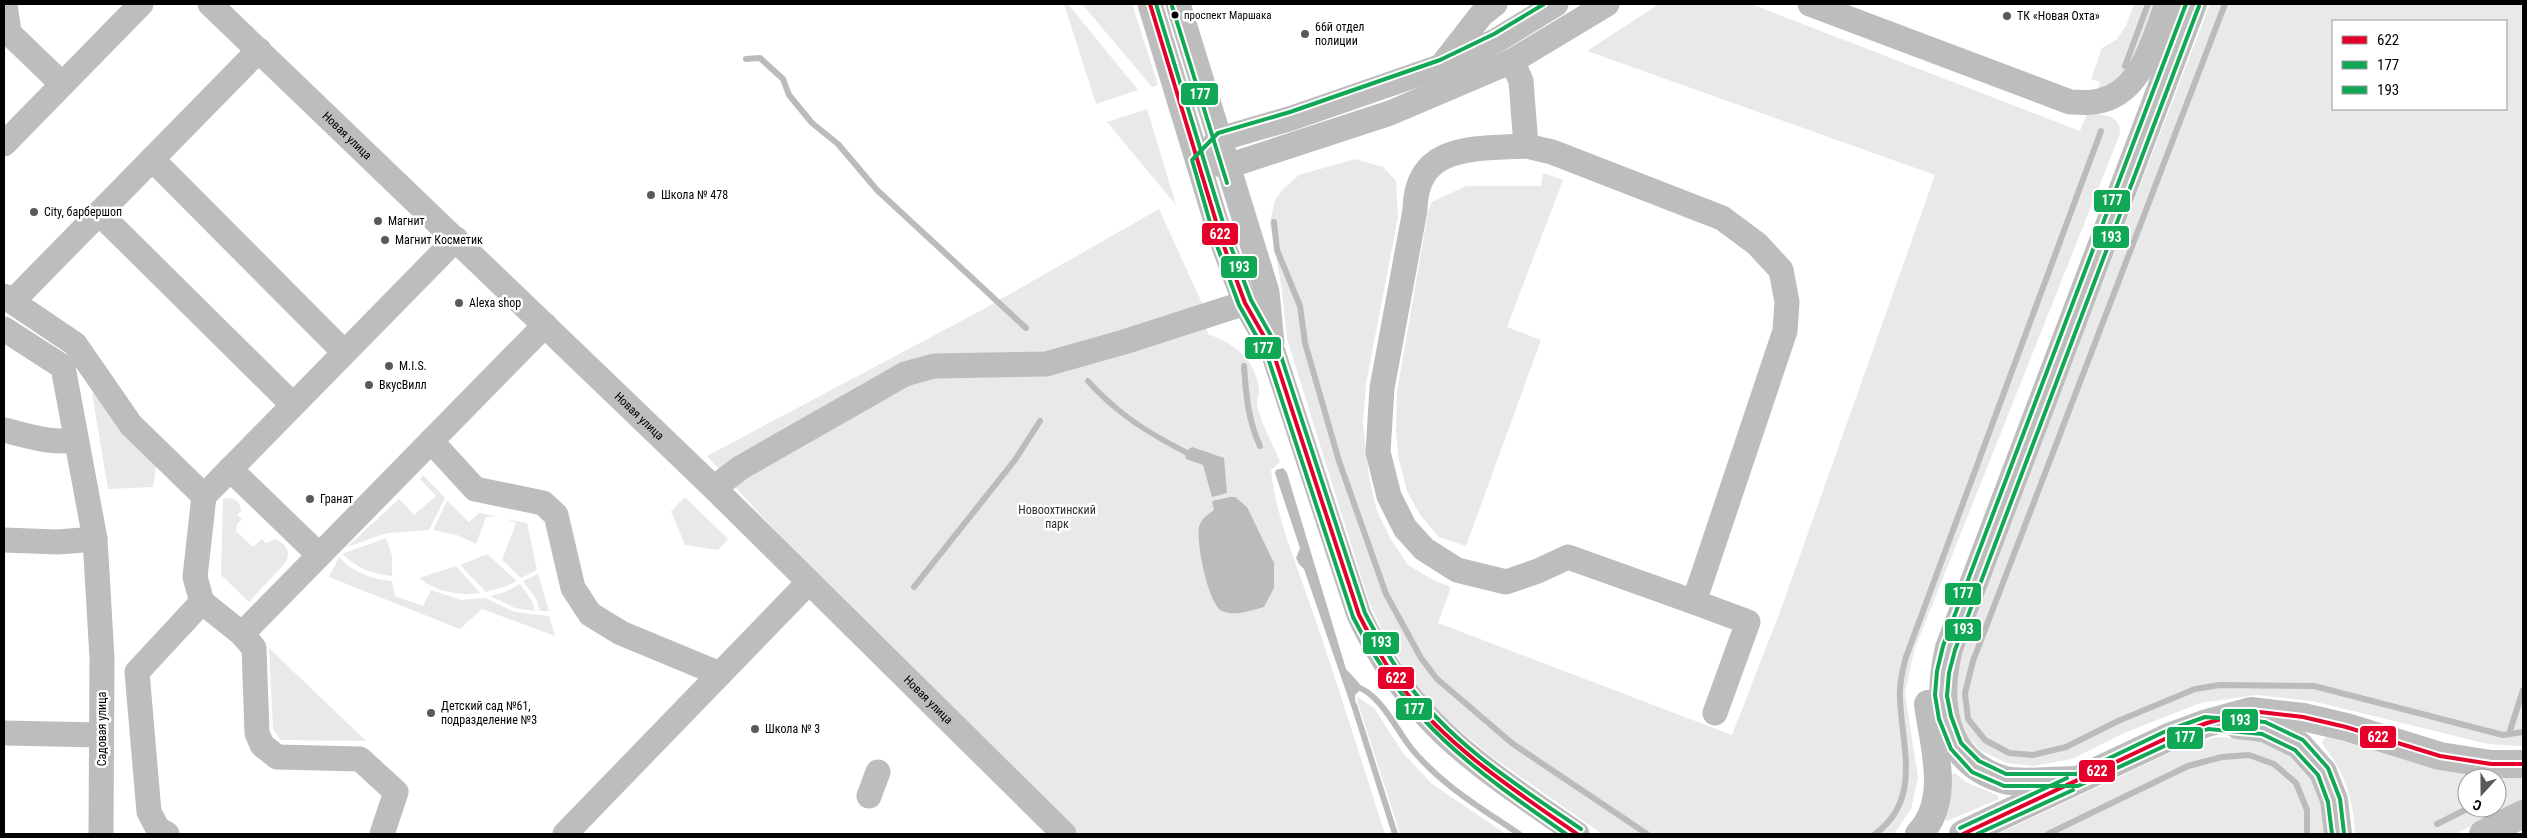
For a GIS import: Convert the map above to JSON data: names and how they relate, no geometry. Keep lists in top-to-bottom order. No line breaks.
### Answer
{"streets":{"street":["Новая улица","Садовая улица"]},"parks":["Новоохтинский парк"],"places":["проспект Маршака","ТК «Новая Охта»","66й отдел полиции","Школа № 478","City, барбершоп","Магнит","Магнит Косметик","Alexa shop","M.I.S.","ВкусВилл","Гранат","Детский сад №61, подразделение №3","Школа № 3"],"lines":["transit line 622","transit line 177","transit line 193"],"legend":["622","177","193"],"north":"bottom"}
